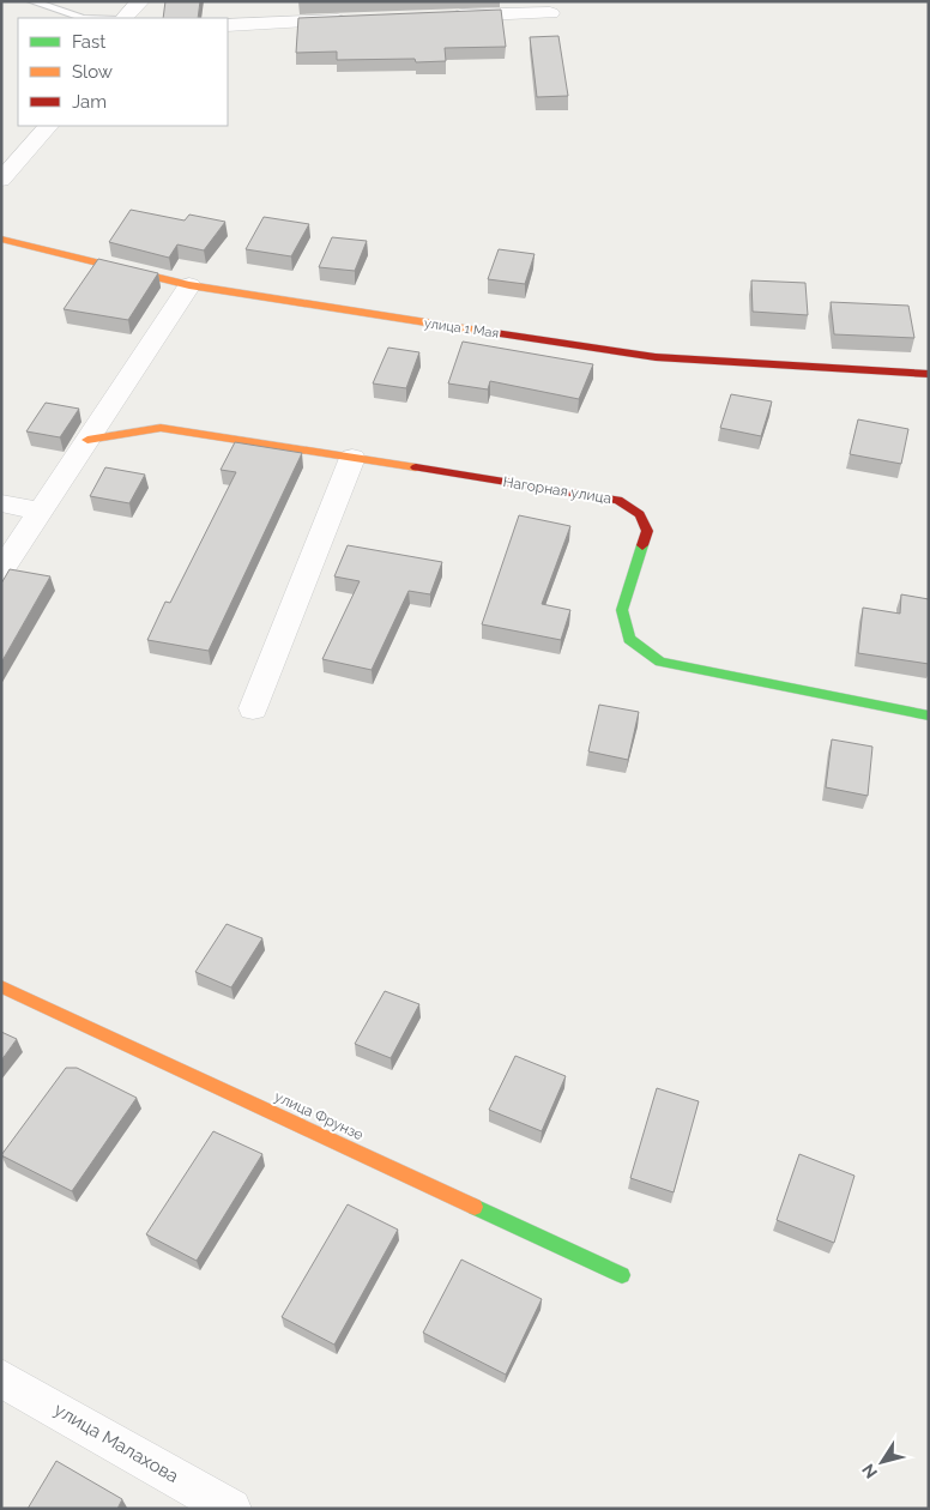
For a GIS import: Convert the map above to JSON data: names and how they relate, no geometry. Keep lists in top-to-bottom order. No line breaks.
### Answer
{"streets":{"street":["улица 1 Мая","Нагорная улица","улица Фрунзе","улица Малахова"]},"legend":["Fast","Slow","Jam"],"north":"bottom left"}
